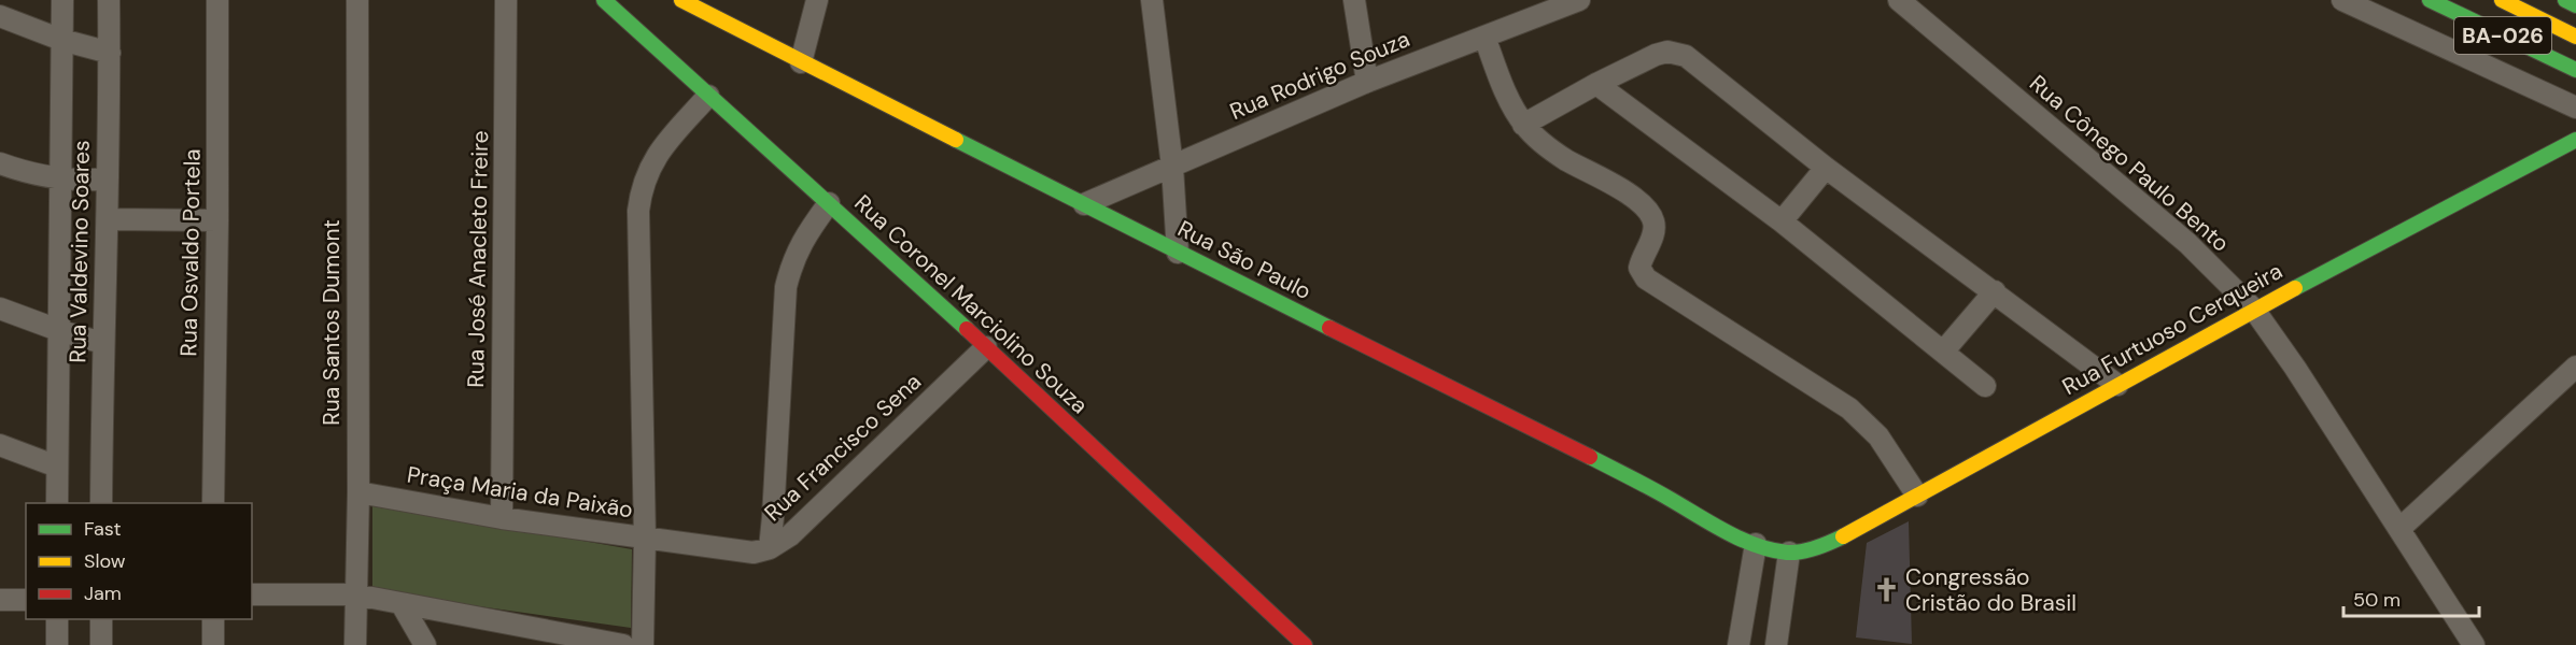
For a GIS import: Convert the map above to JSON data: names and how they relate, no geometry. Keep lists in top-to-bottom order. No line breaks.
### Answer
{"streets":{"street":["BA-026","Rua Rodrigo Souza","Rua Cônego Paulo Bento","Rua Valdevino Soares","Rua Osvaldo Portela","Rua José Anacleto Freire","Rua São Paulo","Rua Coronel Marciolino Souza","Rua Santos Dumont","Rua Furtuoso Cerqueira","Rua Francisco Sena","Praça Maria da Paixão"]},"crossings":[["Rua Rodrigo Souza","Rua São Paulo"],["Rua Cônego Paulo Bento","Rua Furtuoso Cerqueira"],["Rua José Anacleto Freire","Praça Maria da Paixão"],["Rua São Paulo","Rua Furtuoso Cerqueira"],["Rua Coronel Marciolino Souza","Rua Francisco Sena"],["Rua Santos Dumont","Praça Maria da Paixão"],["Rua Francisco Sena","Praça Maria da Paixão"]],"places":{"church":["Congressão Cristão do Brasil"]},"legend":["Fast","Slow","Jam"],"scale_bar":"50 m"}
